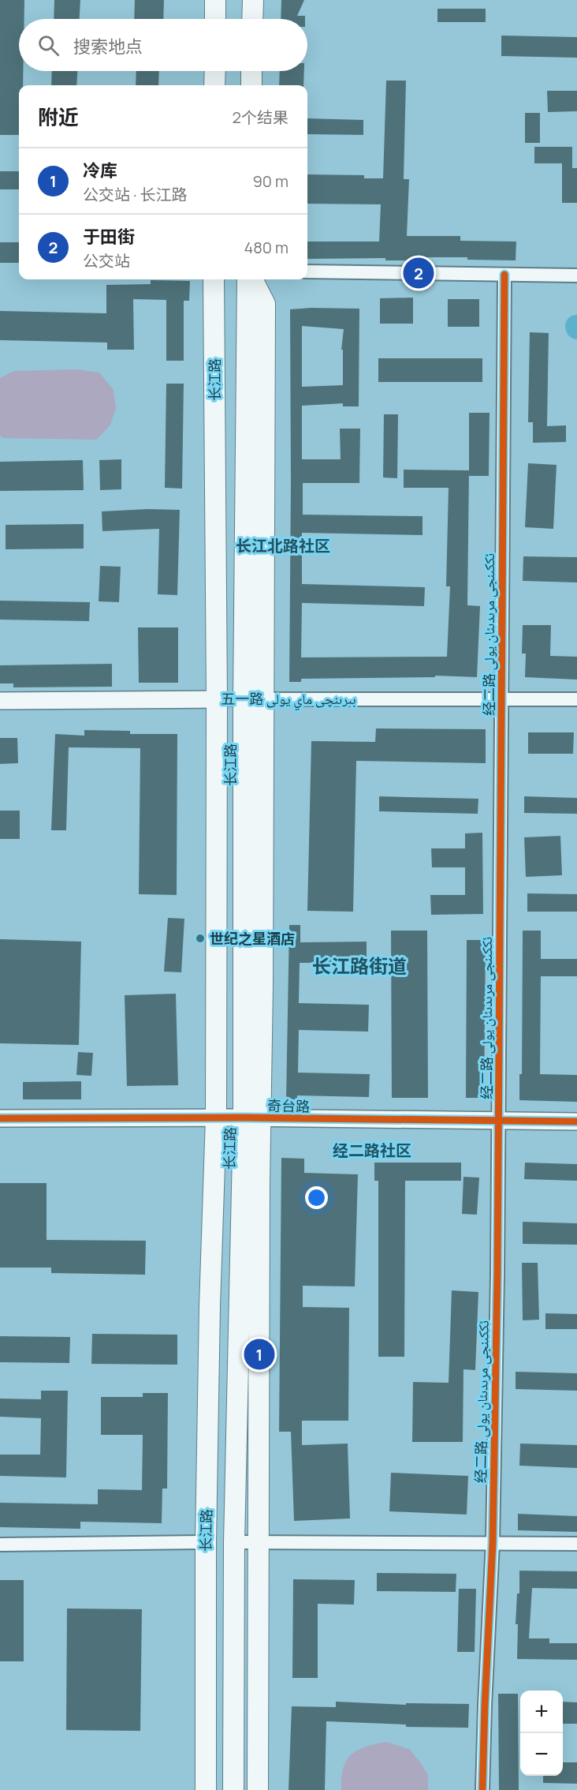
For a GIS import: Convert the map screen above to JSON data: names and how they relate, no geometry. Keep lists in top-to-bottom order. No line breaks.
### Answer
{"streets":{"main road":["长江路"],"street":["经二路 ئككىنجى مرىدىئان يولى","五一路 بىرىنچى ماي يولى","奇台路"]},"crossings":[["长江路","五一路 بىرىنچى ماي يولى"],["长江路","奇台路"],["经二路 ئككىنجى مرىدىئان يولى","五一路 بىرىنچى ماي يولى"],["经二路 ئككىنجى مرىدىئان يولى","奇台路"]],"districts":["长江北路社区","长江路街道","经二路社区"],"places":["世纪之星酒店"],"page":{"search":"搜索地点","heading":["附近","2个结果"],"list":[{"mark":"1","name":"冷库","note":"公交站 · 长江路","value":"90 m"},{"mark":"2","name":"于田街","note":"公交站","value":"480 m"}],"pins":["2","1"],"map_buttons":["+","−"]}}
